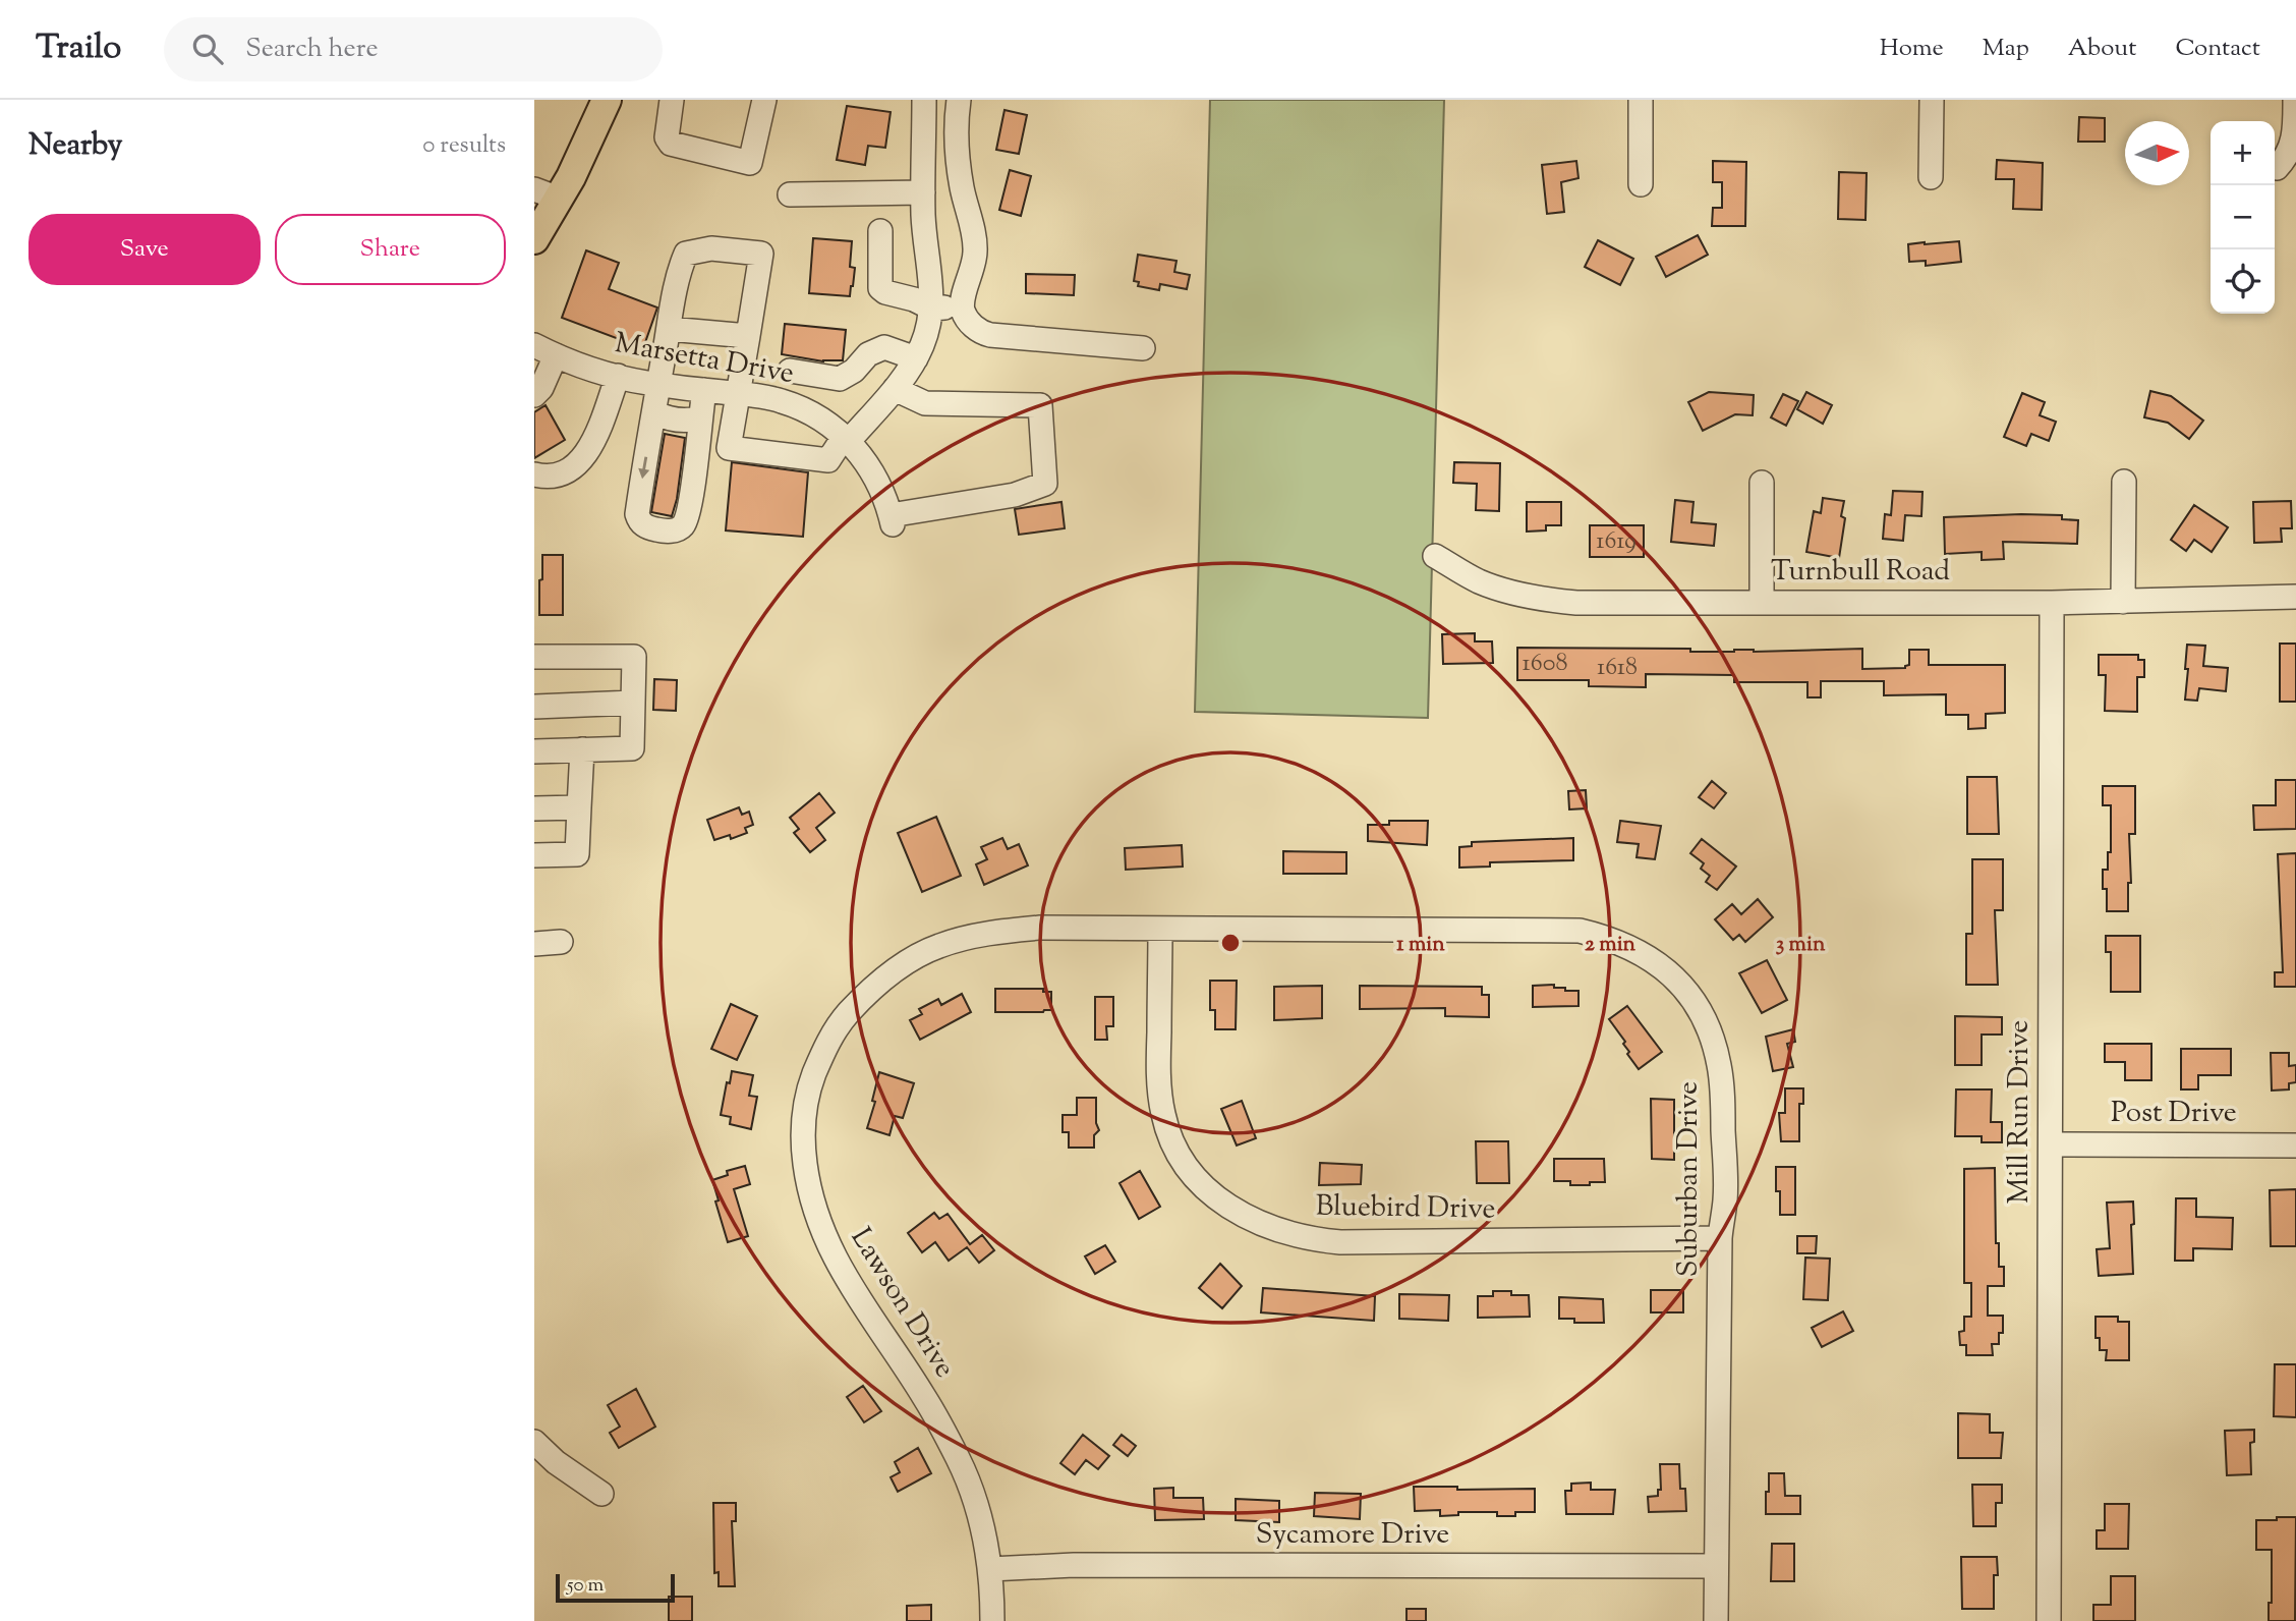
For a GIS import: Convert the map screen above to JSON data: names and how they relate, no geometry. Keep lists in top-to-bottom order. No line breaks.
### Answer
{"streets":{"street":["Marsetta Drive","Turnbull Road","Mill Run Drive","Post Drive","Suburban Drive","Bluebird Drive","Lawson Drive","Sycamore Drive"]},"crossings":[["Turnbull Road","Mill Run Drive"],["Mill Run Drive","Post Drive"],["Suburban Drive","Bluebird Drive"],["Suburban Drive","Lawson Drive"],["Suburban Drive","Sycamore Drive"],["Bluebird Drive","Lawson Drive"],["Lawson Drive","Sycamore Drive"]],"house_numbers":["1619","1608","1618"],"scale_bar":"50 m","north":"right","page":{"header":"Trailo","search":"Search here","nav":["Home","Map","About","Contact"],"heading":["Nearby","0 results"],"map_buttons":["+","−"],"buttons":["Save","Share"],"scale":"50 m"},"rings":["1 min","2 min","3 min"]}
